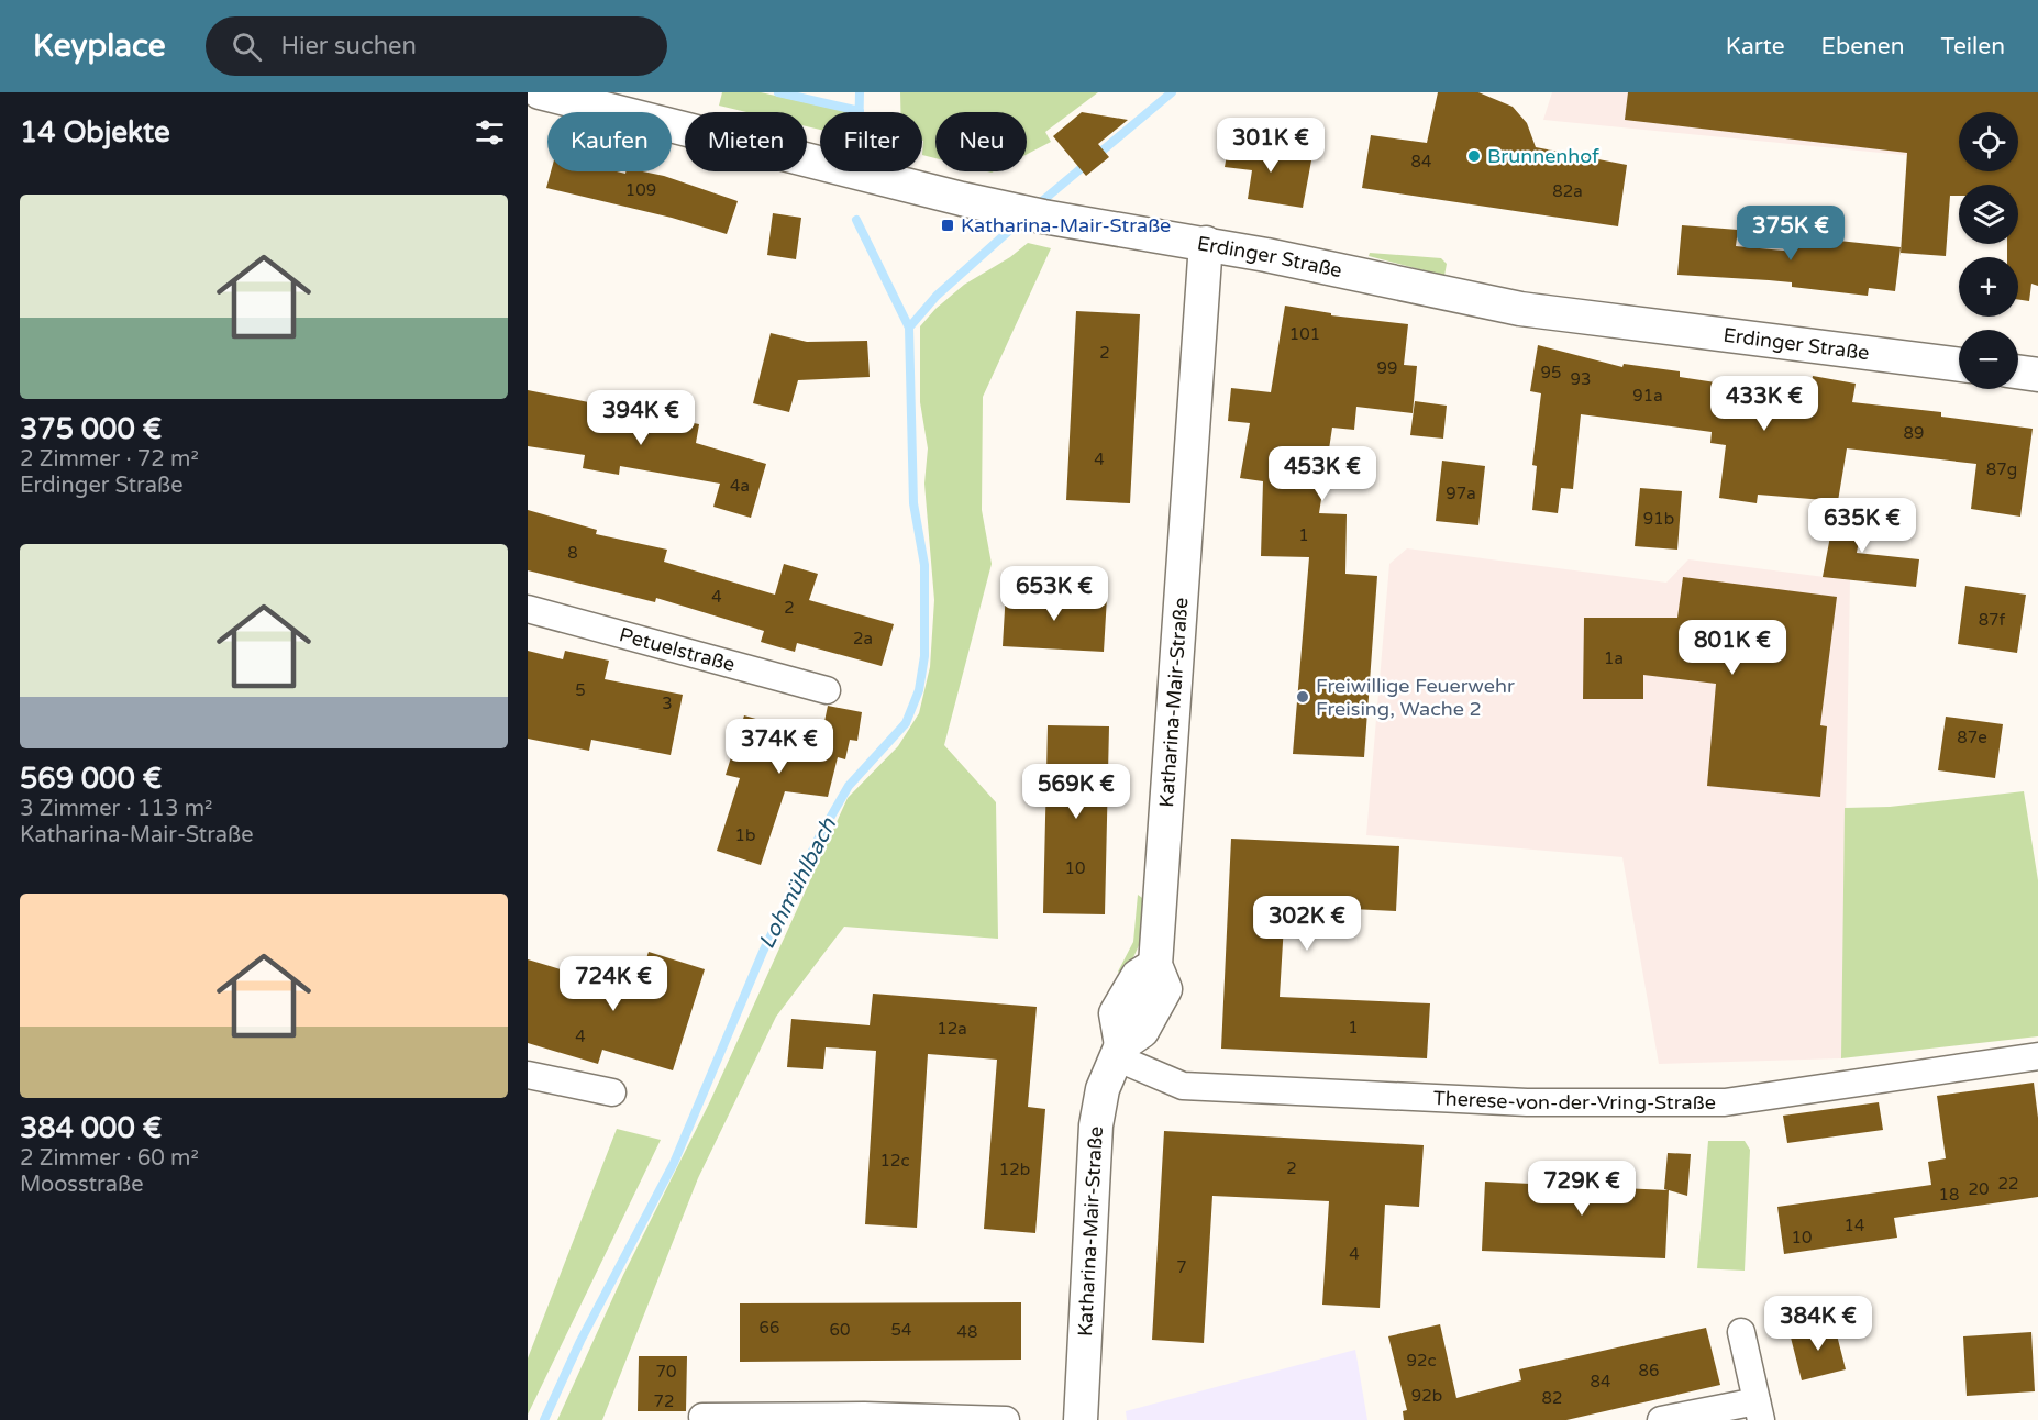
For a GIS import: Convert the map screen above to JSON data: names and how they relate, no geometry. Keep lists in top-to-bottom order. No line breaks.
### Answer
{"streets":{"street":["Erdinger Straße","Petuelstraße","Katharina-Mair-Straße","Therese-von-der-Vring-Straße"]},"crossings":[["Erdinger Straße","Katharina-Mair-Straße"],["Katharina-Mair-Straße","Therese-von-der-Vring-Straße"]],"water":["Lohmühlbach"],"places":{"other":["Brunnenhof","Freiwillige Feuerwehr Freising, Wache 2"],"transit":["Katharina-Mair-Straße"]},"house_numbers":["84","109","82a","101","2","99","95","93","91a","89","4","87g","4a","97a","91b","1","8","4","2","87f","2a","1a","5","3","87e","1b","10","1","12a","4","12c","2","12b","22","20","18","14","10","4","7","66","60","54","48","92c","86","70","84","92b","82","72"],"page":{"header":"Keyplace","search":"Hier suchen","nav":["Karte","Ebenen","Teilen"],"heading":"14 Objekte","map_buttons":["+","−"],"chip":["Kaufen","Mieten","Filter","Neu"],"price":["301K €","375K €","433K €","394K €","453K €","635K €","653K €","801K €","374K €","569K €","302K €","724K €","729K €","384K €"],"list":[{"name":"375 000 €","note":"2 Zimmer · 72 m² · Erdinger Straße"},{"name":"569 000 €","note":"3 Zimmer · 113 m² · Katharina-Mair-Straße"},{"name":"384 000 €","note":"2 Zimmer · 60 m² · Moosstraße"}]}}
